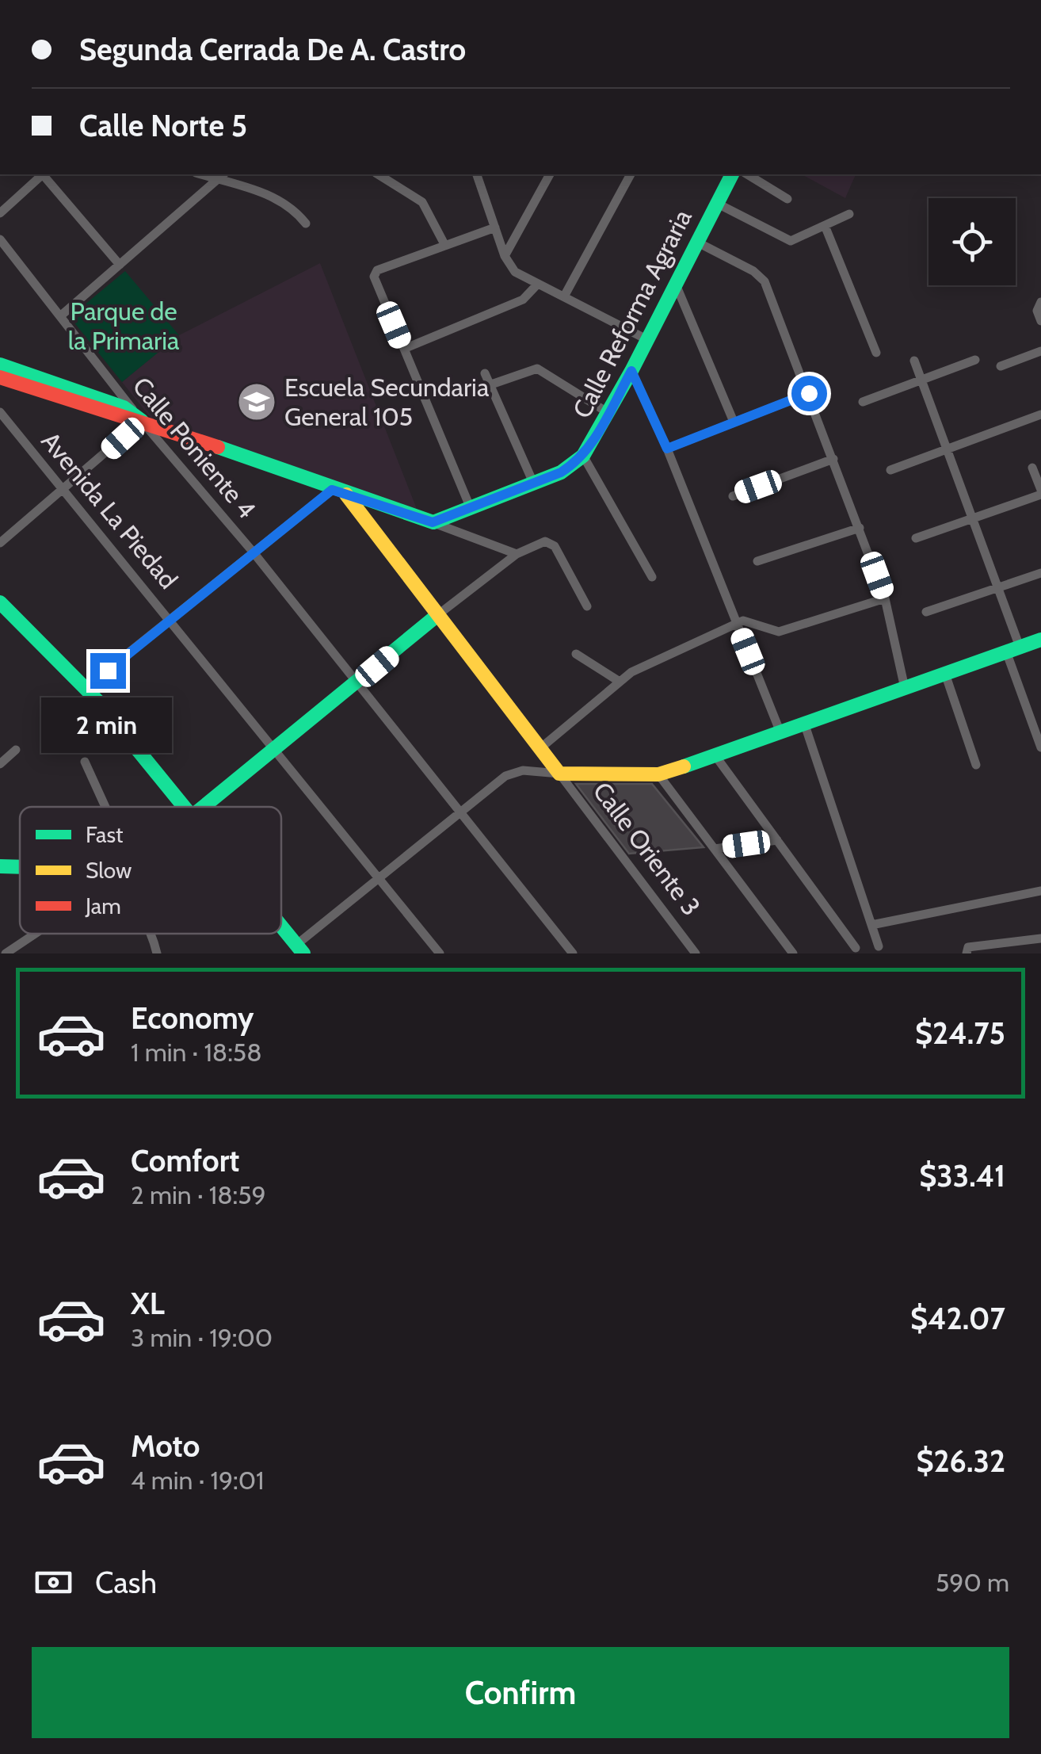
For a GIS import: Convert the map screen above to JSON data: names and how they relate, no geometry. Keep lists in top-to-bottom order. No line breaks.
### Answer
{"streets":{"main road":["Calle Reforma Agraria"],"street":["Calle Poniente 4","Avenida La Piedad","Calle Oriente 3"]},"parks":["Parque de la Primaria"],"places":{"school or university":["Escuela Secundaria General 105"]},"legend":["Fast","Slow","Jam"],"page":{"banner":["Segunda Cerrada De A. Castro","Calle Norte 5"],"bubble":"2 min","list":[{"name":"Economy","note":"1 min · 18:58","value":"$24.75"},{"name":"Comfort","note":"2 min · 18:59","value":"$33.41"},{"name":"XL","note":"3 min · 19:00","value":"$42.07"},{"name":"Moto","note":"4 min · 19:01","value":"$26.32"}],"pay":["Cash","590 m"],"buttons":"Confirm"}}
